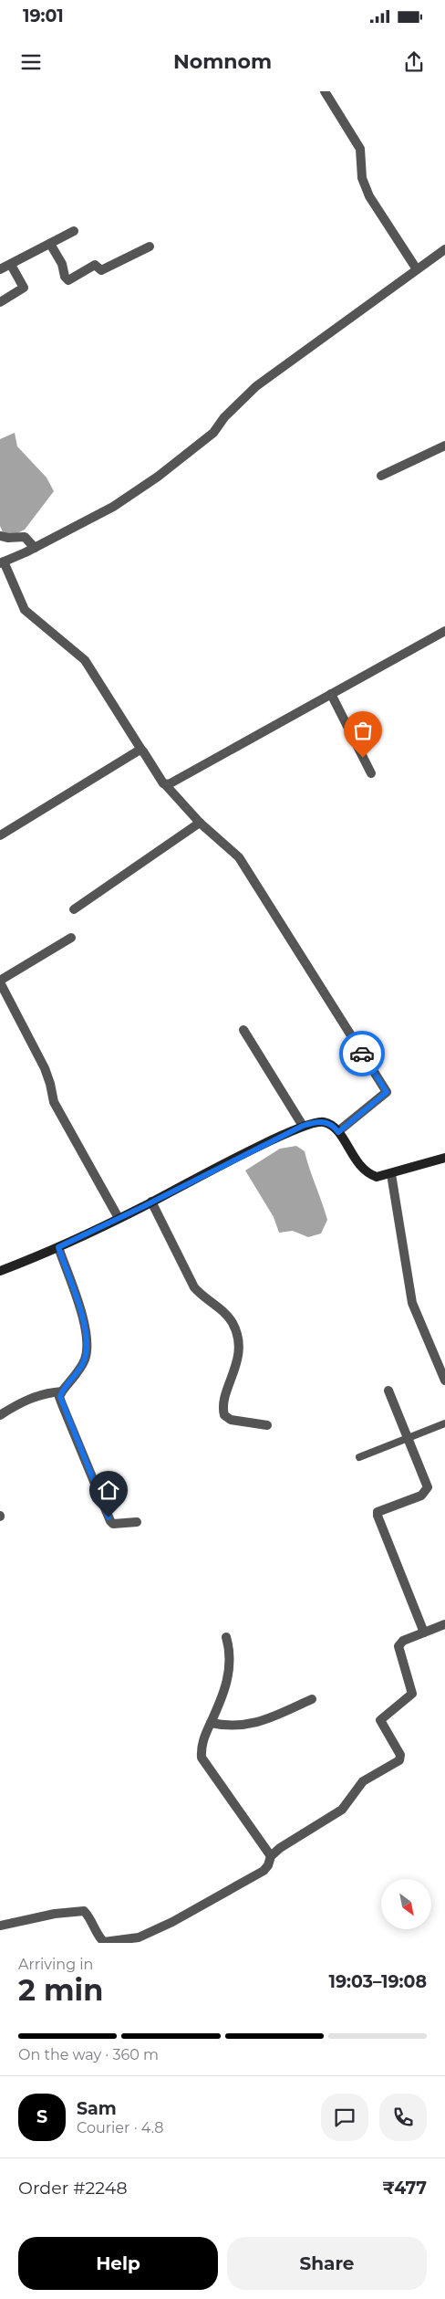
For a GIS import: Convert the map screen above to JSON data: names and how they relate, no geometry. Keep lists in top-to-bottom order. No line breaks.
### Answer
{"north":"bottom right","page":{"status":"19:01","header":"Nomnom","heading":["2 min","Arriving in","19:03–19:08"],"panel":["Sam","Courier · 4.8","Order #2248","₹477"],"bar":"On the way · 360 m","round":"S","buttons":["Help","Share"]}}
